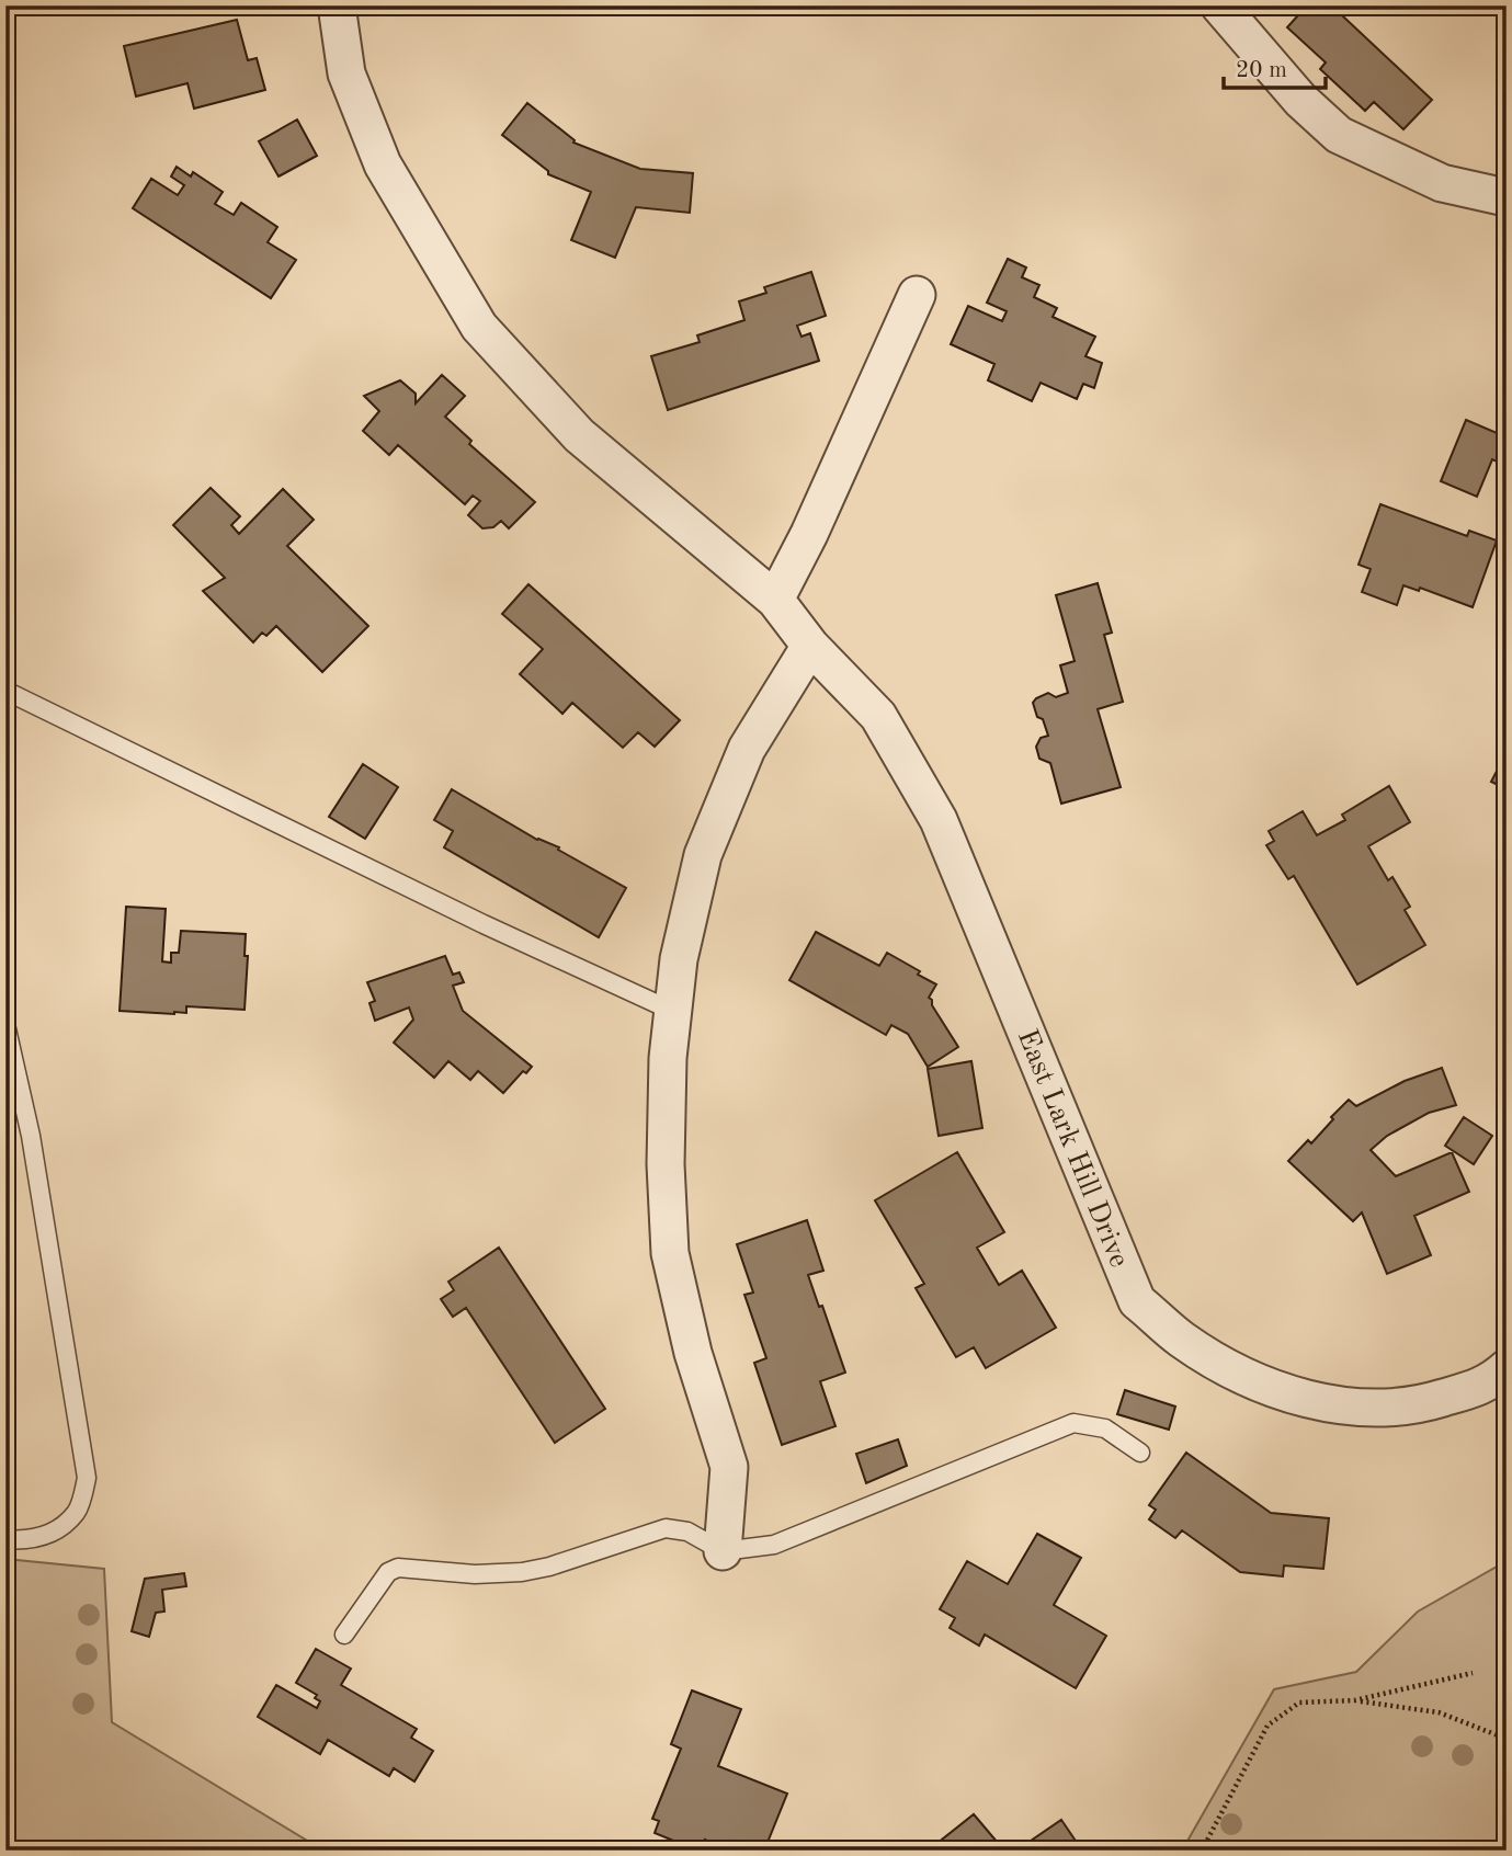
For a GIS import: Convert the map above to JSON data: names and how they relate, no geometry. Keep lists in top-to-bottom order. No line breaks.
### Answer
{"streets":{"street":["East Lark Hill Drive"]},"scale_bar":"20 m"}
